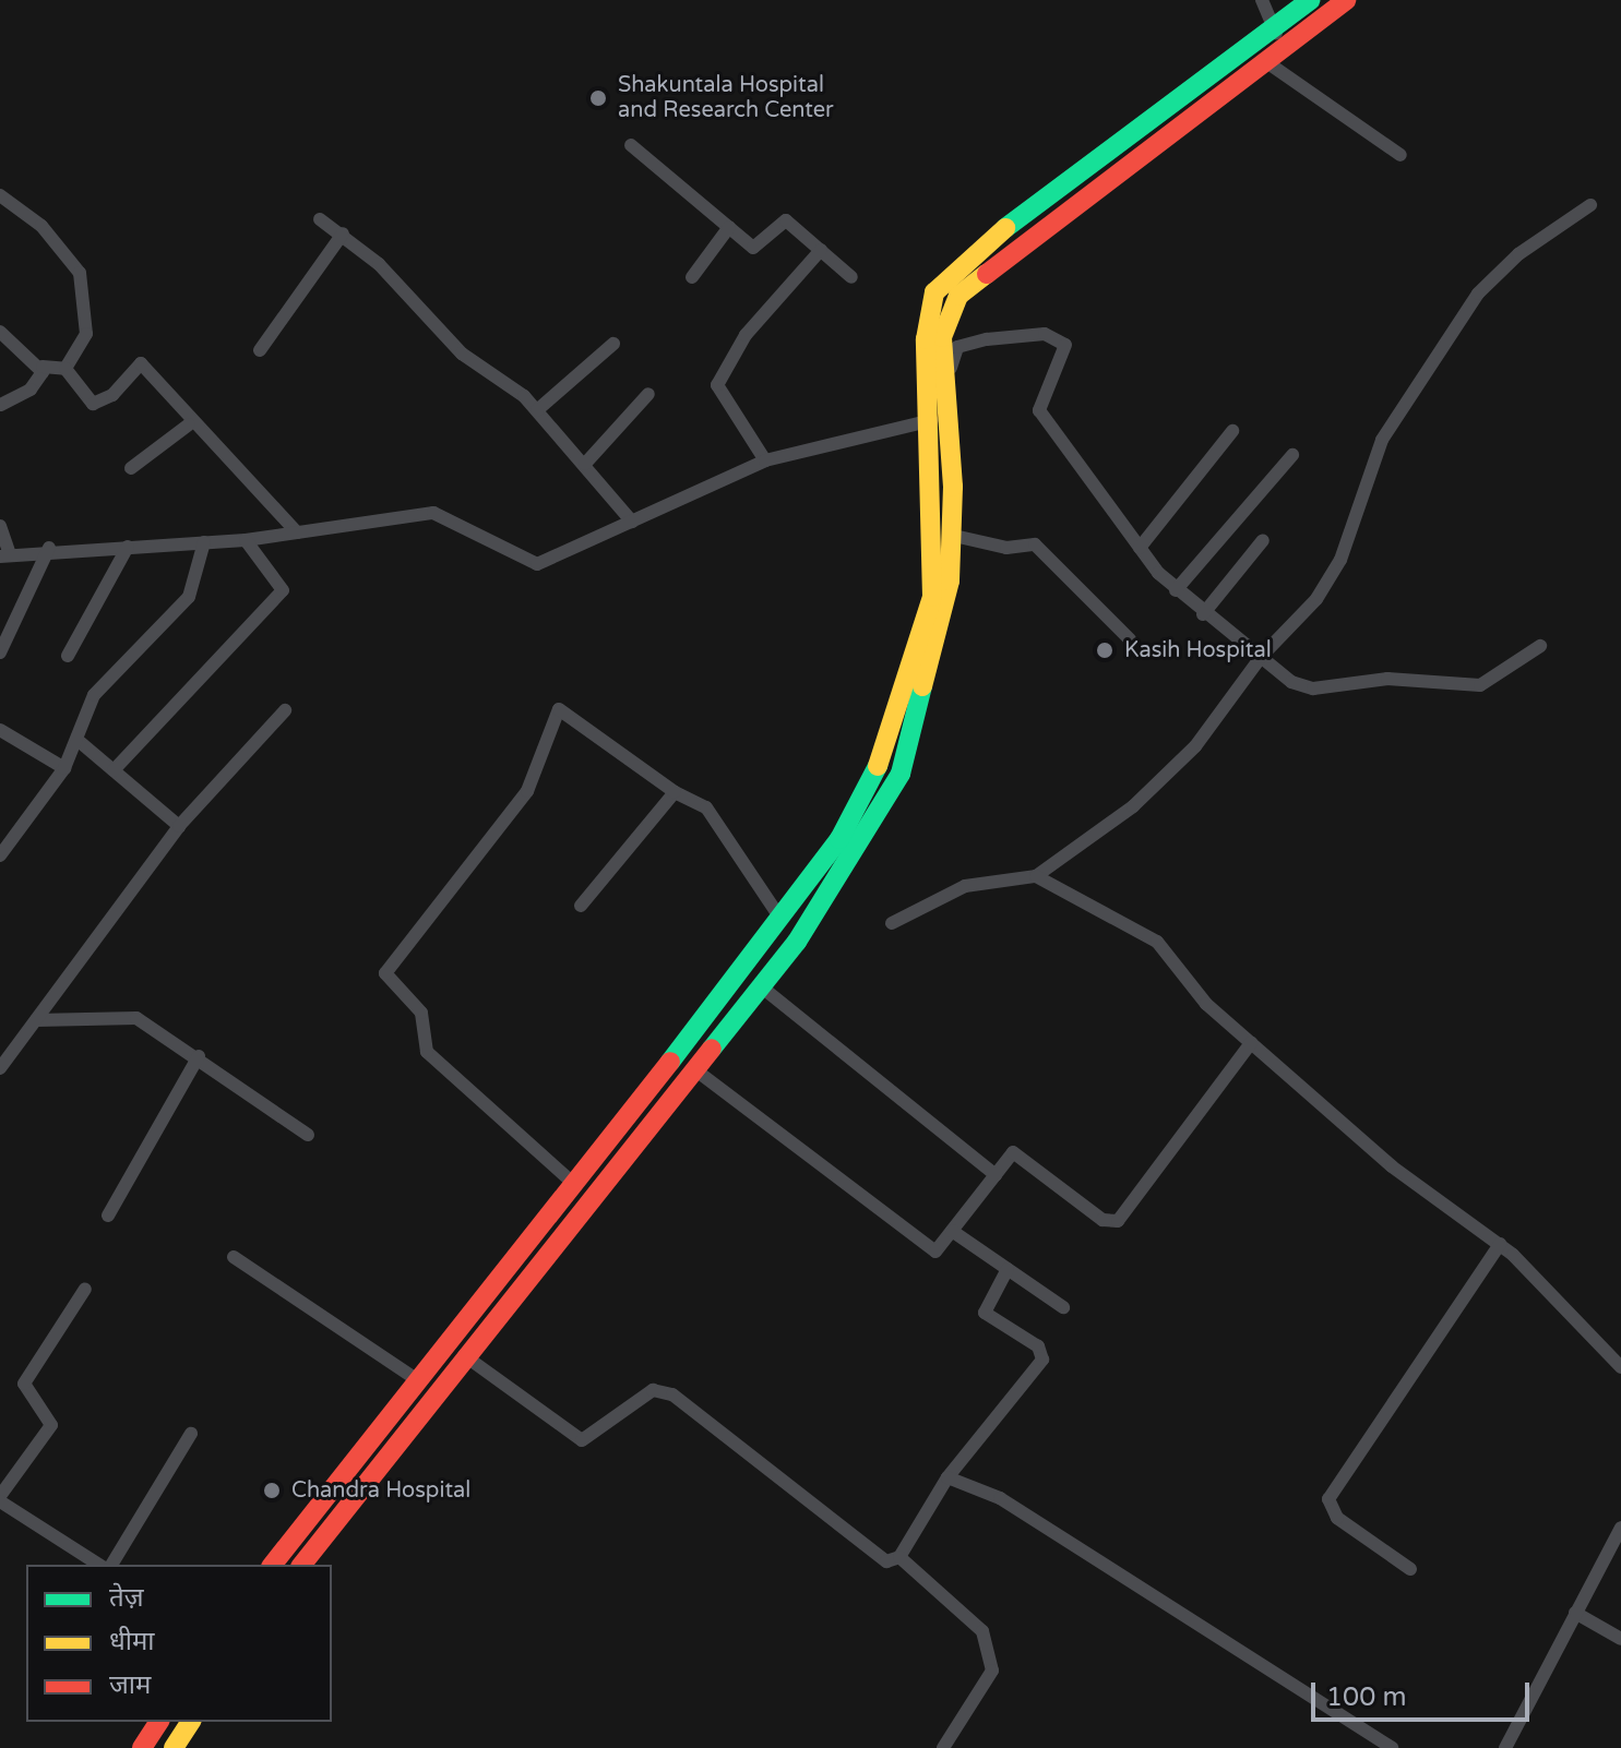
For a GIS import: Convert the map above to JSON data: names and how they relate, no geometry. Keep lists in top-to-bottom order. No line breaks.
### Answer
{"places":["Shakuntala Hospital and Research Center","Kasih Hospital","Chandra Hospital"],"legend":["तेज़","धीमा","जाम"],"scale_bar":"100 m"}
